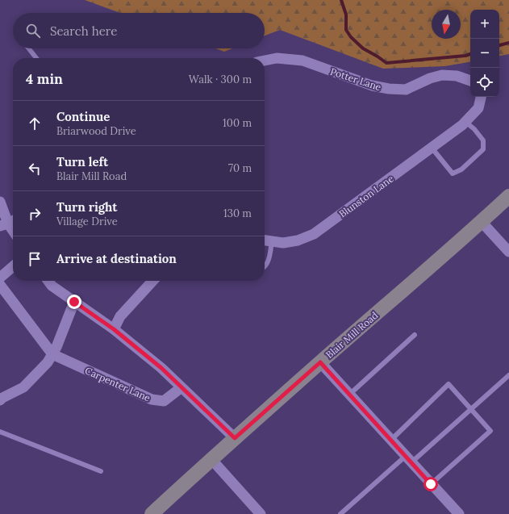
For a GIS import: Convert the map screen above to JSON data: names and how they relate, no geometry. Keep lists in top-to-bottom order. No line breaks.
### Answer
{"streets":{"main road":["Blair Mill Road"],"street":["Potter Lane","Blunston Lane","Carpenter Lane"]},"north":"bottom","page":{"map_buttons":["+","−"],"search":"Search here","heading":["4 min","Walk · 300 m"],"list":[["Continue","Briarwood Drive","100 m"],["Turn left","Blair Mill Road","70 m"],["Turn right","Village Drive","130 m"],"Arrive at destination"]}}
